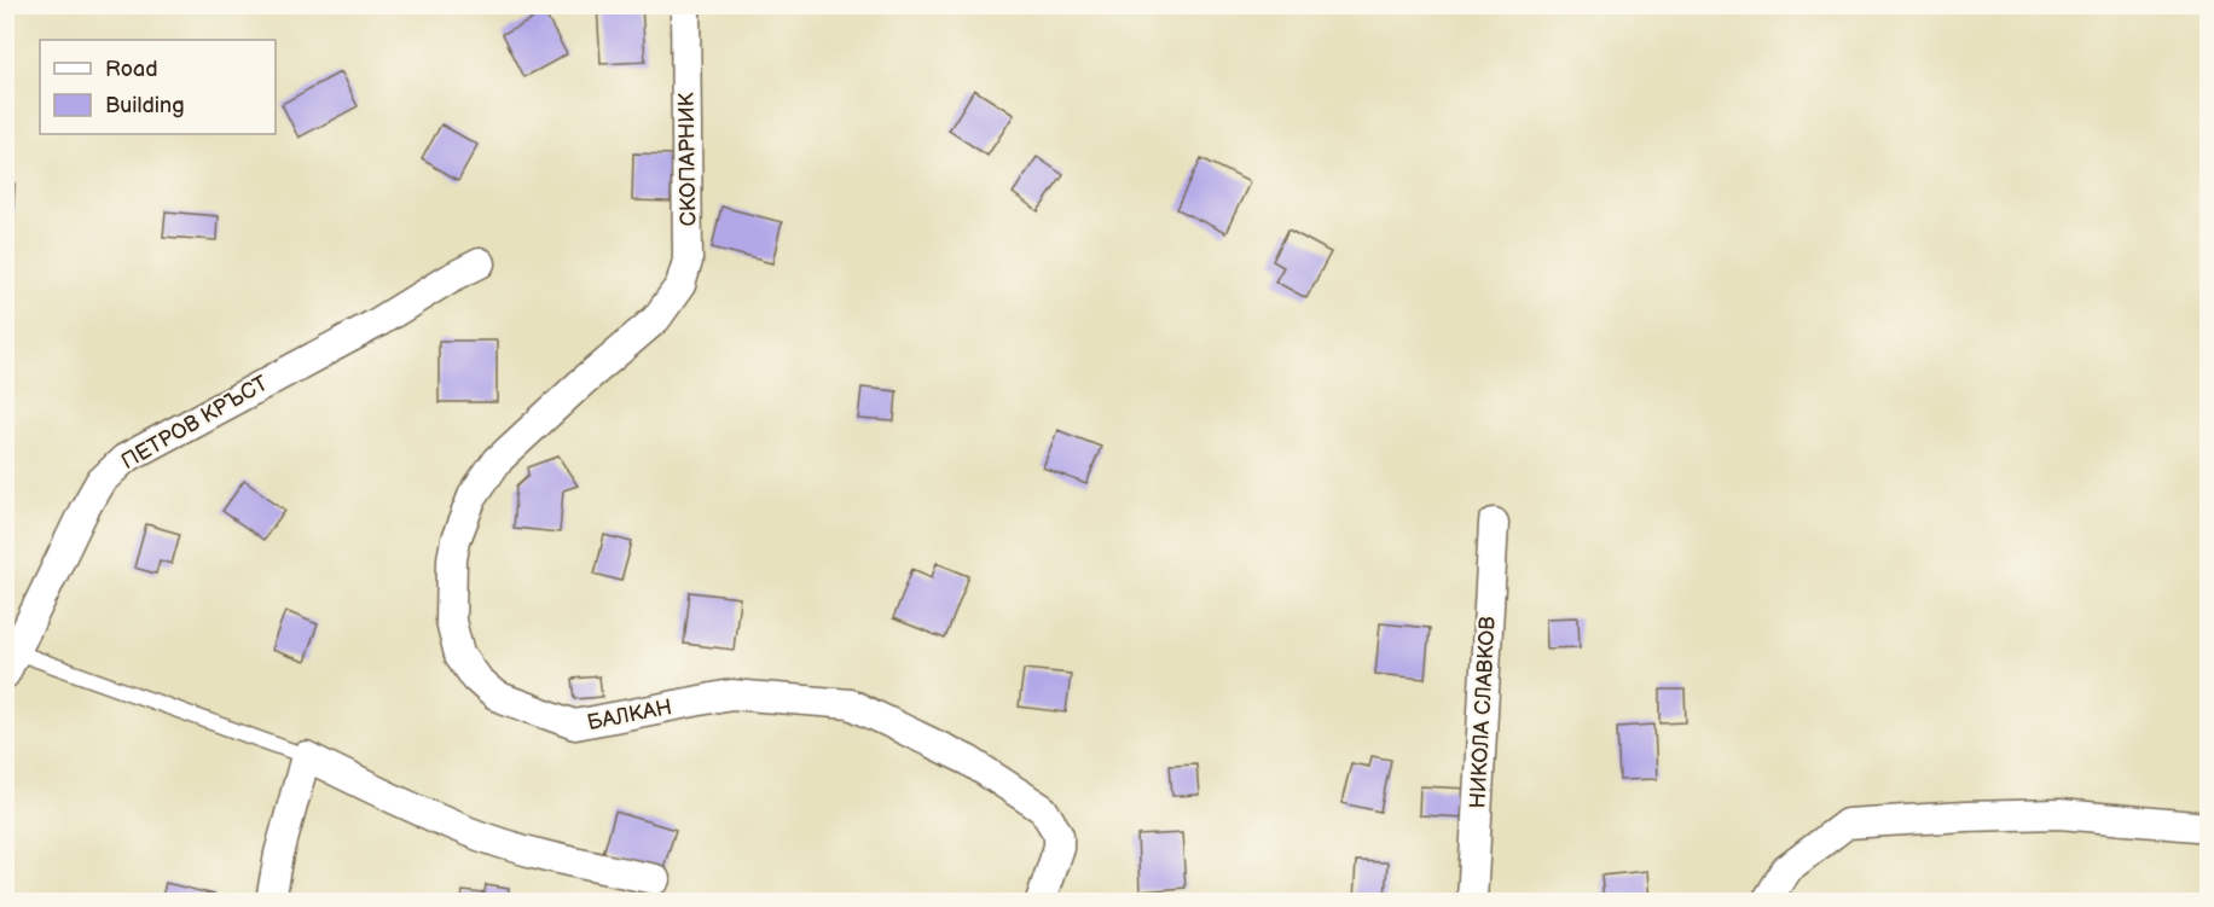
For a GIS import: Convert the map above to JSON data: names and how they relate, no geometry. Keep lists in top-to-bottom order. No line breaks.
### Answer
{"streets":{"street":["СКОПАРНИК","ПЕТРОВ КРЪСТ","НИКОЛА СЛАВКОВ","БАЛКАН"]},"crossings":[["СКОПАРНИК","БАЛКАН"]],"legend":["Road","Building"]}
